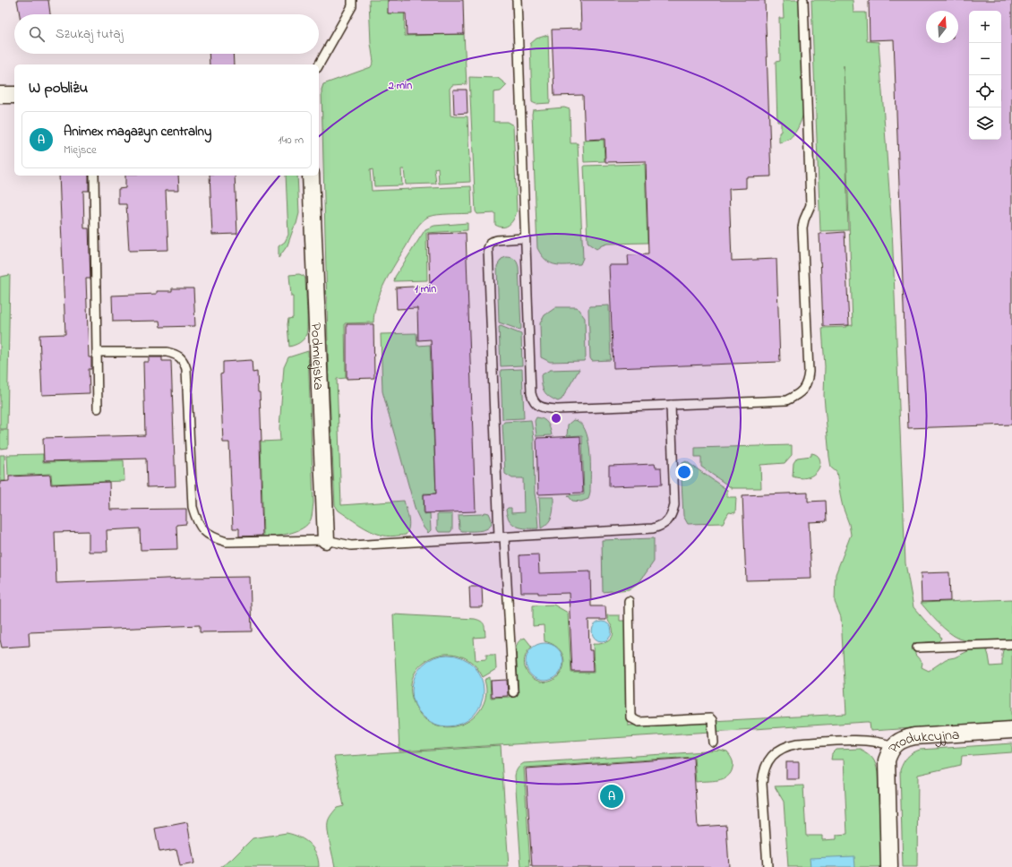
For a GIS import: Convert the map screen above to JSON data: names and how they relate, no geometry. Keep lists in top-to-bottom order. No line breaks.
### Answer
{"streets":{"street":["Podmiejska","Produkcyjna"]},"north":"top","page":{"map_buttons":["+","−"],"search":"Szukaj tutaj","heading":"W pobliżu","list":[{"mark":"A","name":"Animex magazyn centralny","note":"Miejsce","value":"140 m"}],"pins":"A"},"rings":["2 min","1 min"]}
